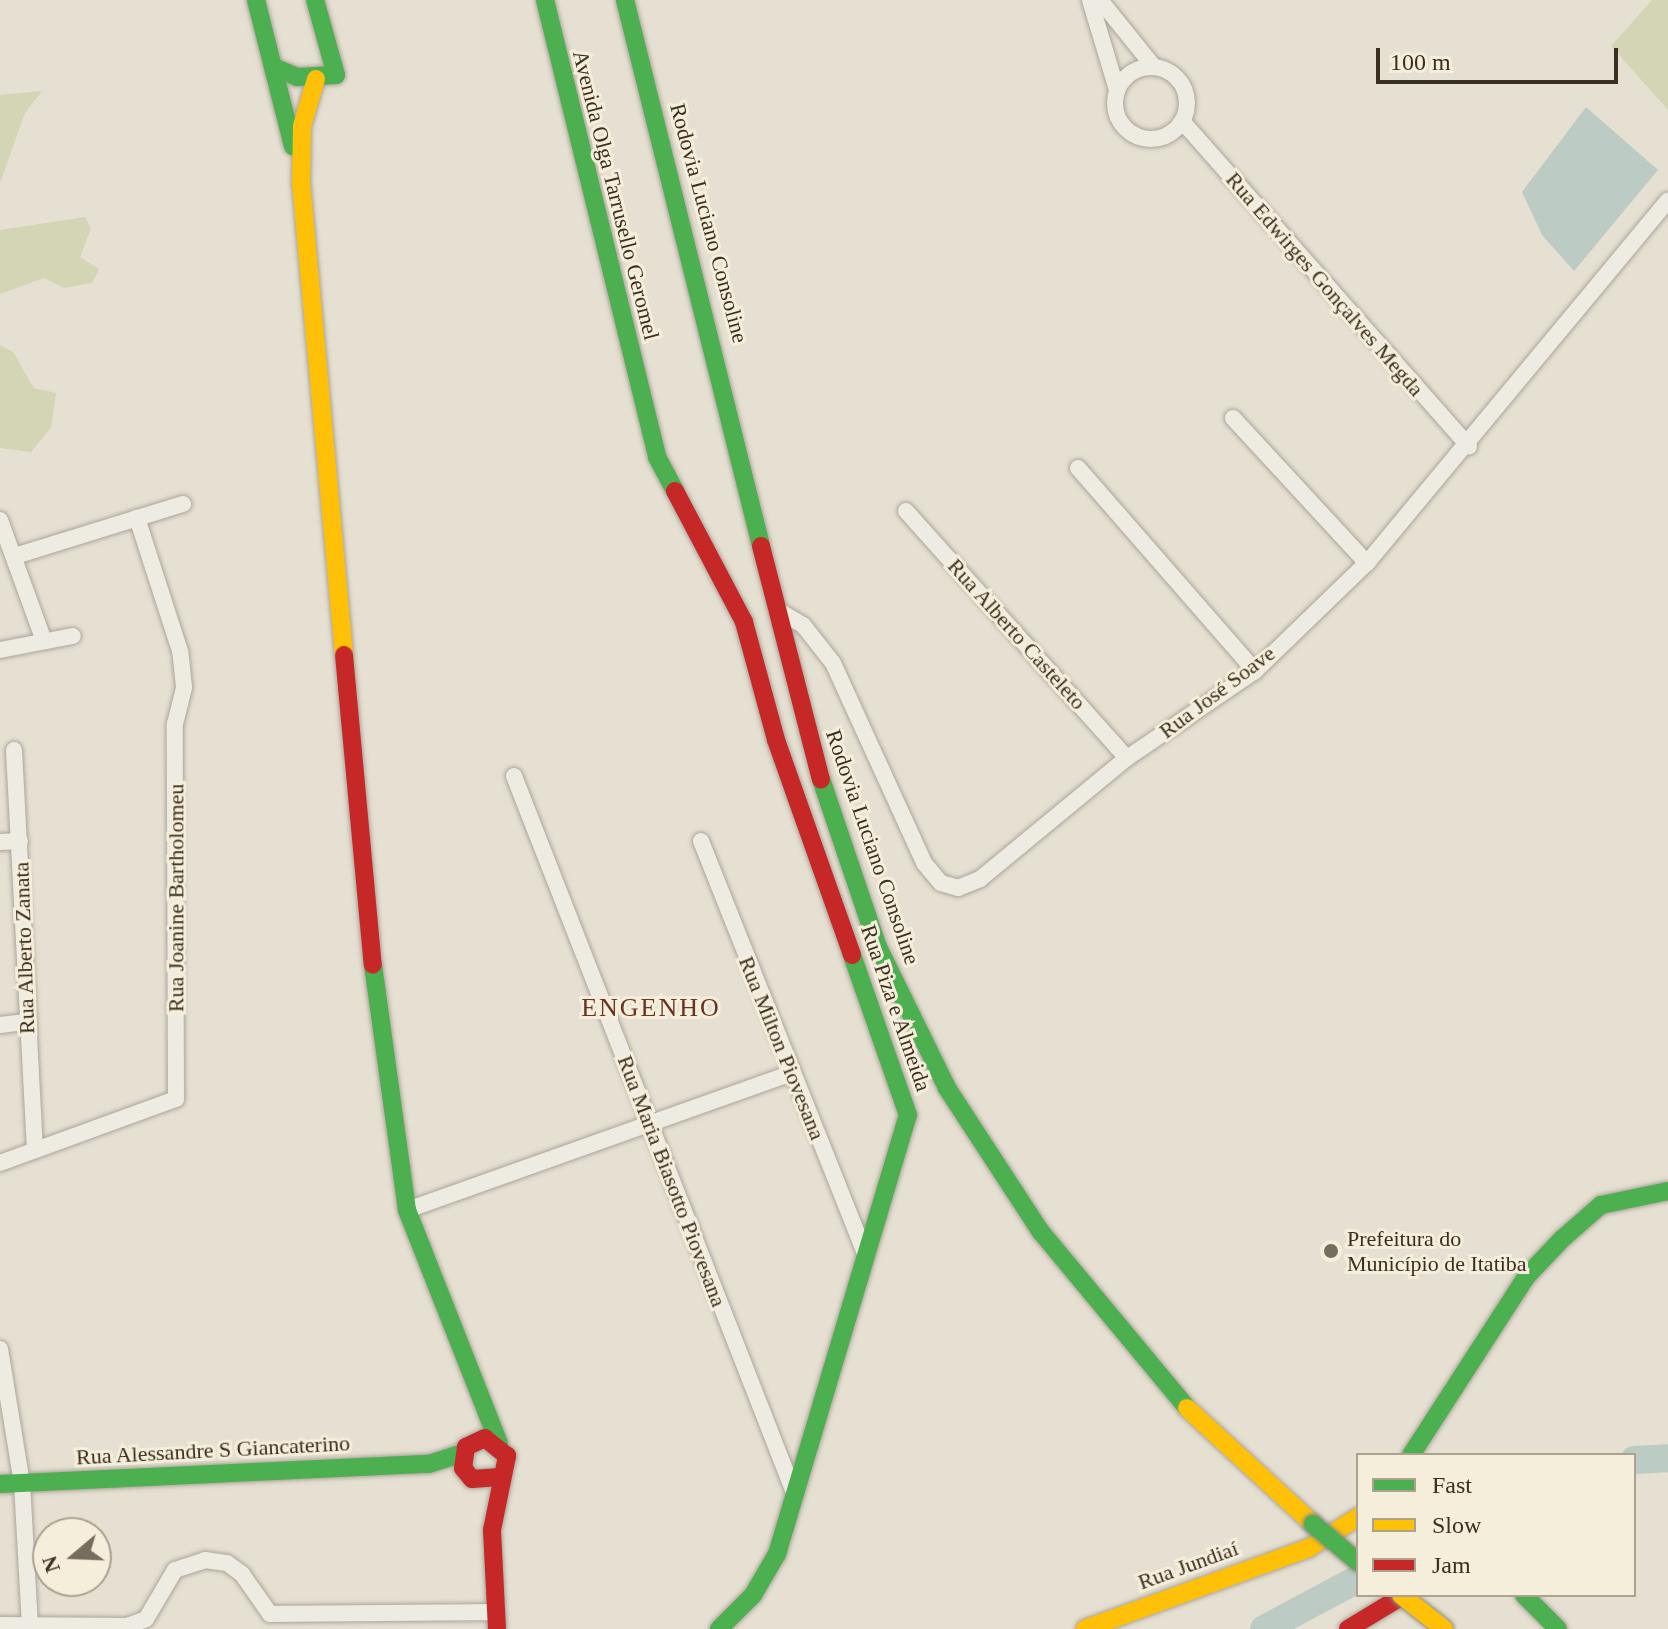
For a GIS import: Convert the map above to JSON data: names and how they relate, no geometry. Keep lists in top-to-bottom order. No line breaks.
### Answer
{"streets":{"main road":["Avenida Olga Tarrusello Geromel","Rodovia Luciano Consoline","Rua Piza e Almeida","Rua Alessandre S Giancaterino","Rua Jundiaí"],"street":["Rua Edwirges Gonçalves Megda","Rua Alberto Casteleto","Rua José Soave","Rua Joanine Bartholomeu","Rua Alberto Zanata","Rua Milton Piovesana","Rua Maria Biasotto Piovesana"]},"crossings":[["Avenida Olga Tarrusello Geromel","Rua Piza e Almeida"],["Rodovia Luciano Consoline","Rua José Soave"],["Rua Edwirges Gonçalves Megda","Rua José Soave"],["Rua Alberto Casteleto","Rua José Soave"],["Rua Joanine Bartholomeu","Rua Alberto Zanata"],["Rua Piza e Almeida","Rua Milton Piovesana"],["Rua Piza e Almeida","Rua Maria Biasotto Piovesana"]],"districts":["ENGENHO"],"places":["Prefeitura do Município de Itatiba"],"legend":["Fast","Slow","Jam"],"scale_bar":"100 m","north":"left"}
